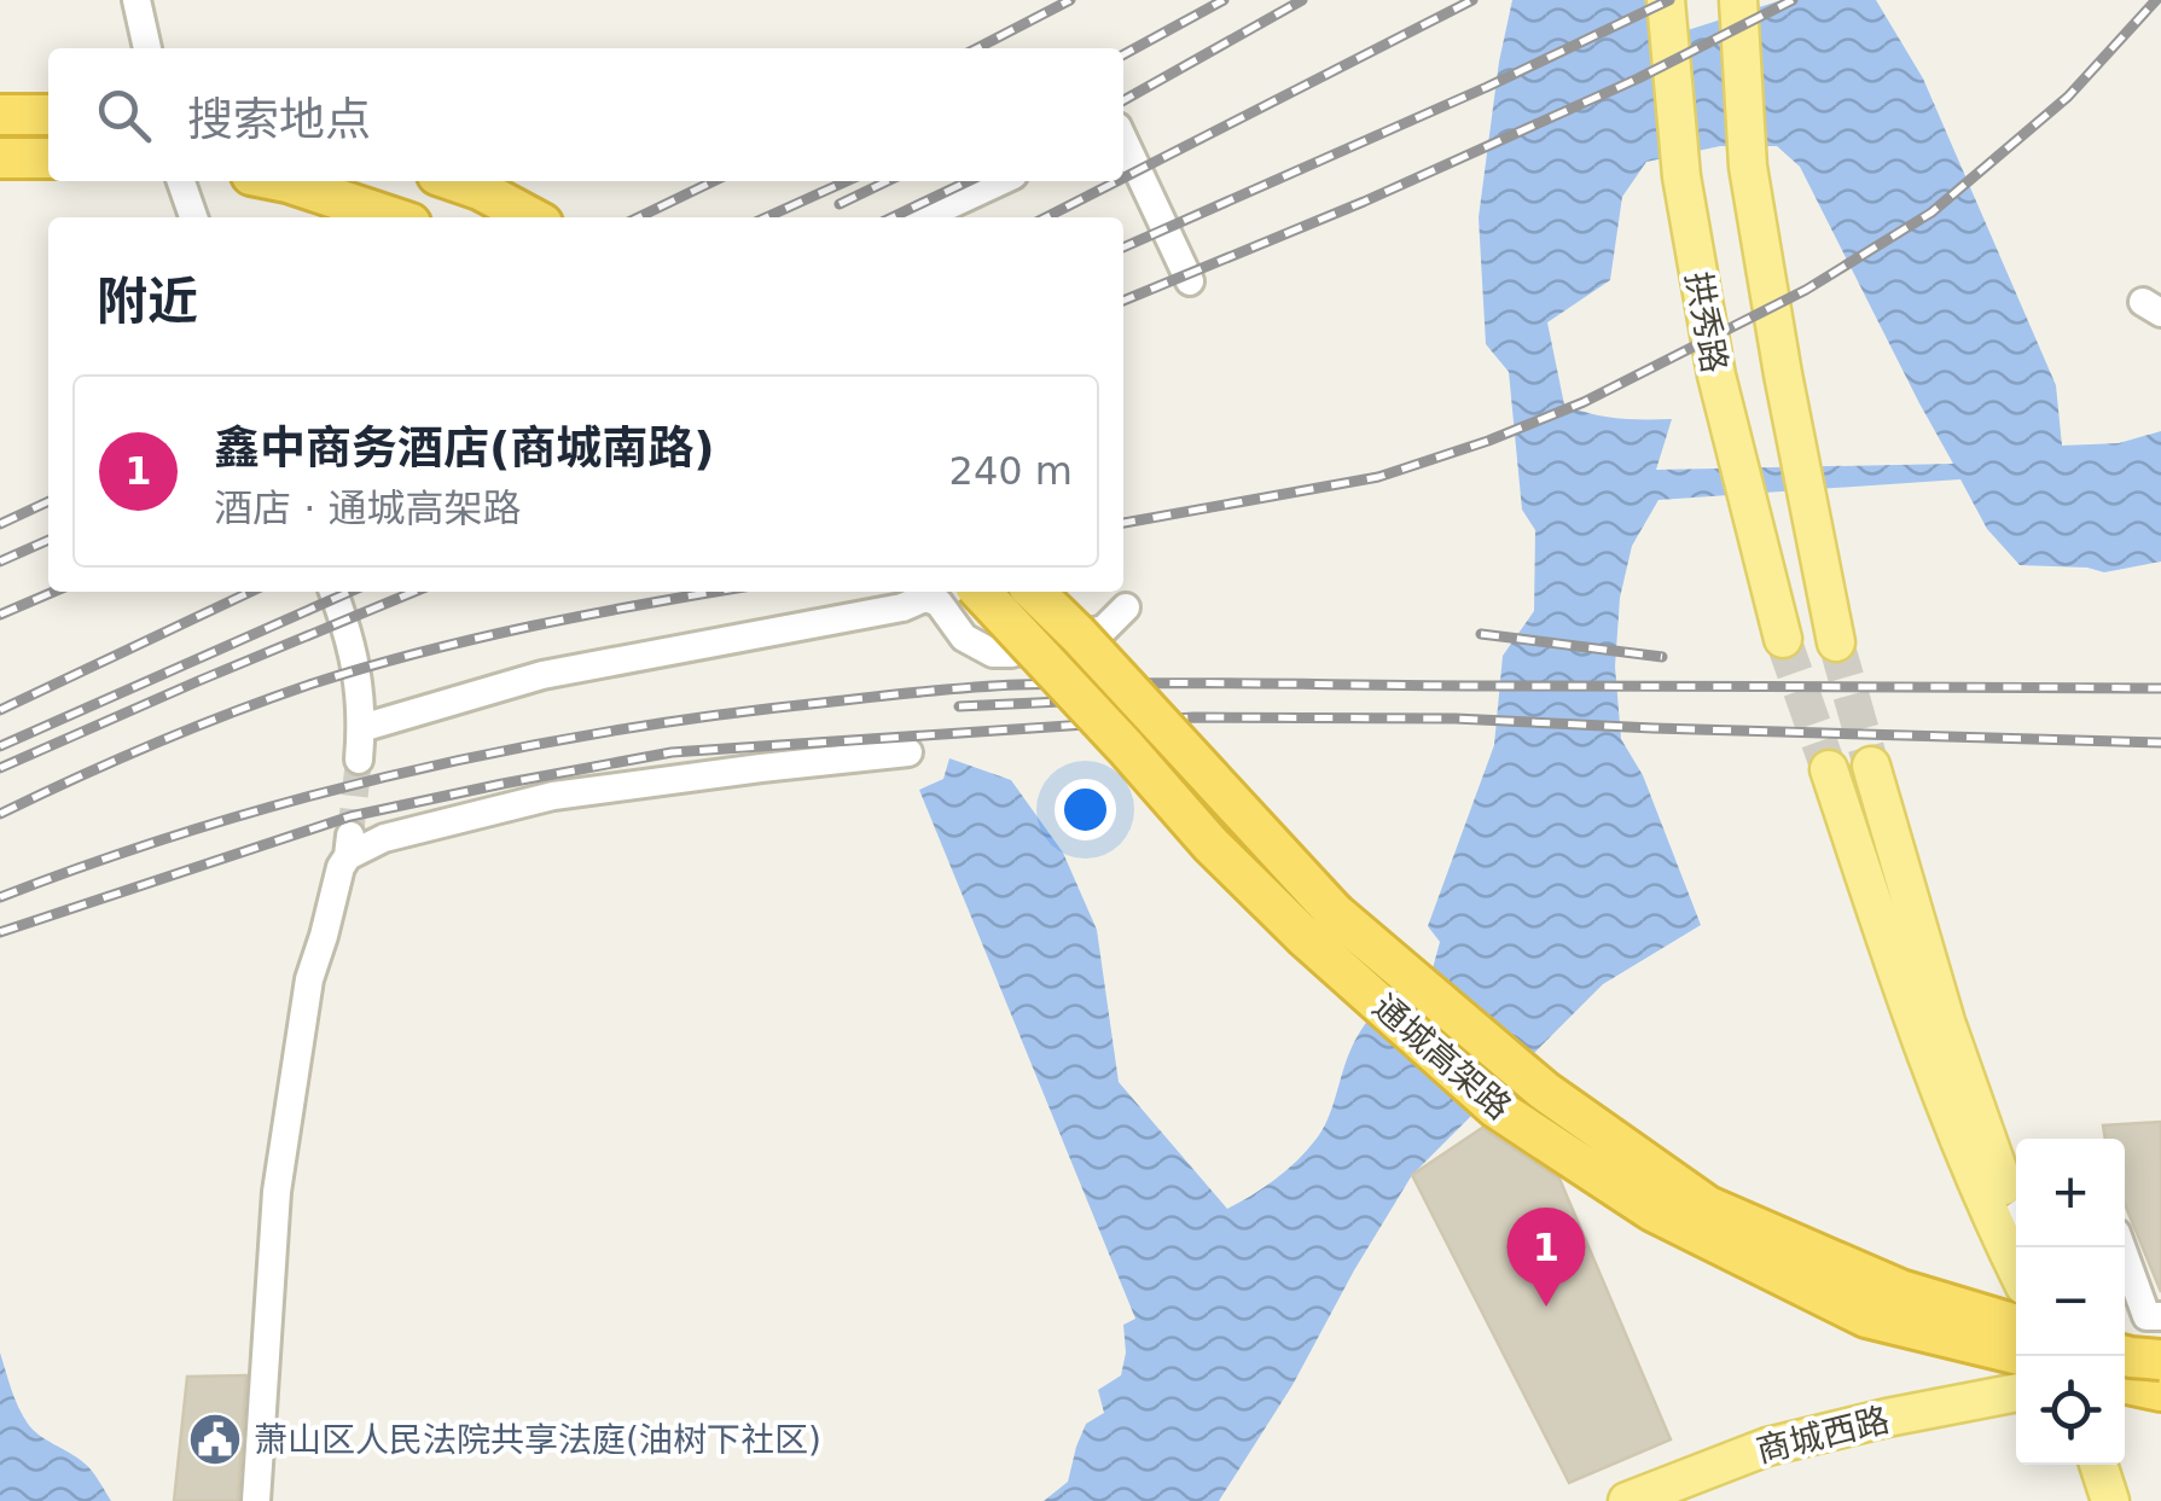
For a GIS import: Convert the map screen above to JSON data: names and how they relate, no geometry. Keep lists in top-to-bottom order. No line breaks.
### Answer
{"streets":{"highway":["通城高架路"],"main road":["拱秀路","商城西路"]},"places":{"public building":["萧山区人民法院共享法庭(油树下社区)"]},"page":{"search":"搜索地点","heading":"附近","list":[{"mark":"1","name":"鑫中商务酒店(商城南路)","note":"酒店 · 通城高架路","value":"240 m"}],"map_buttons":["+","−"],"pins":"1"}}
